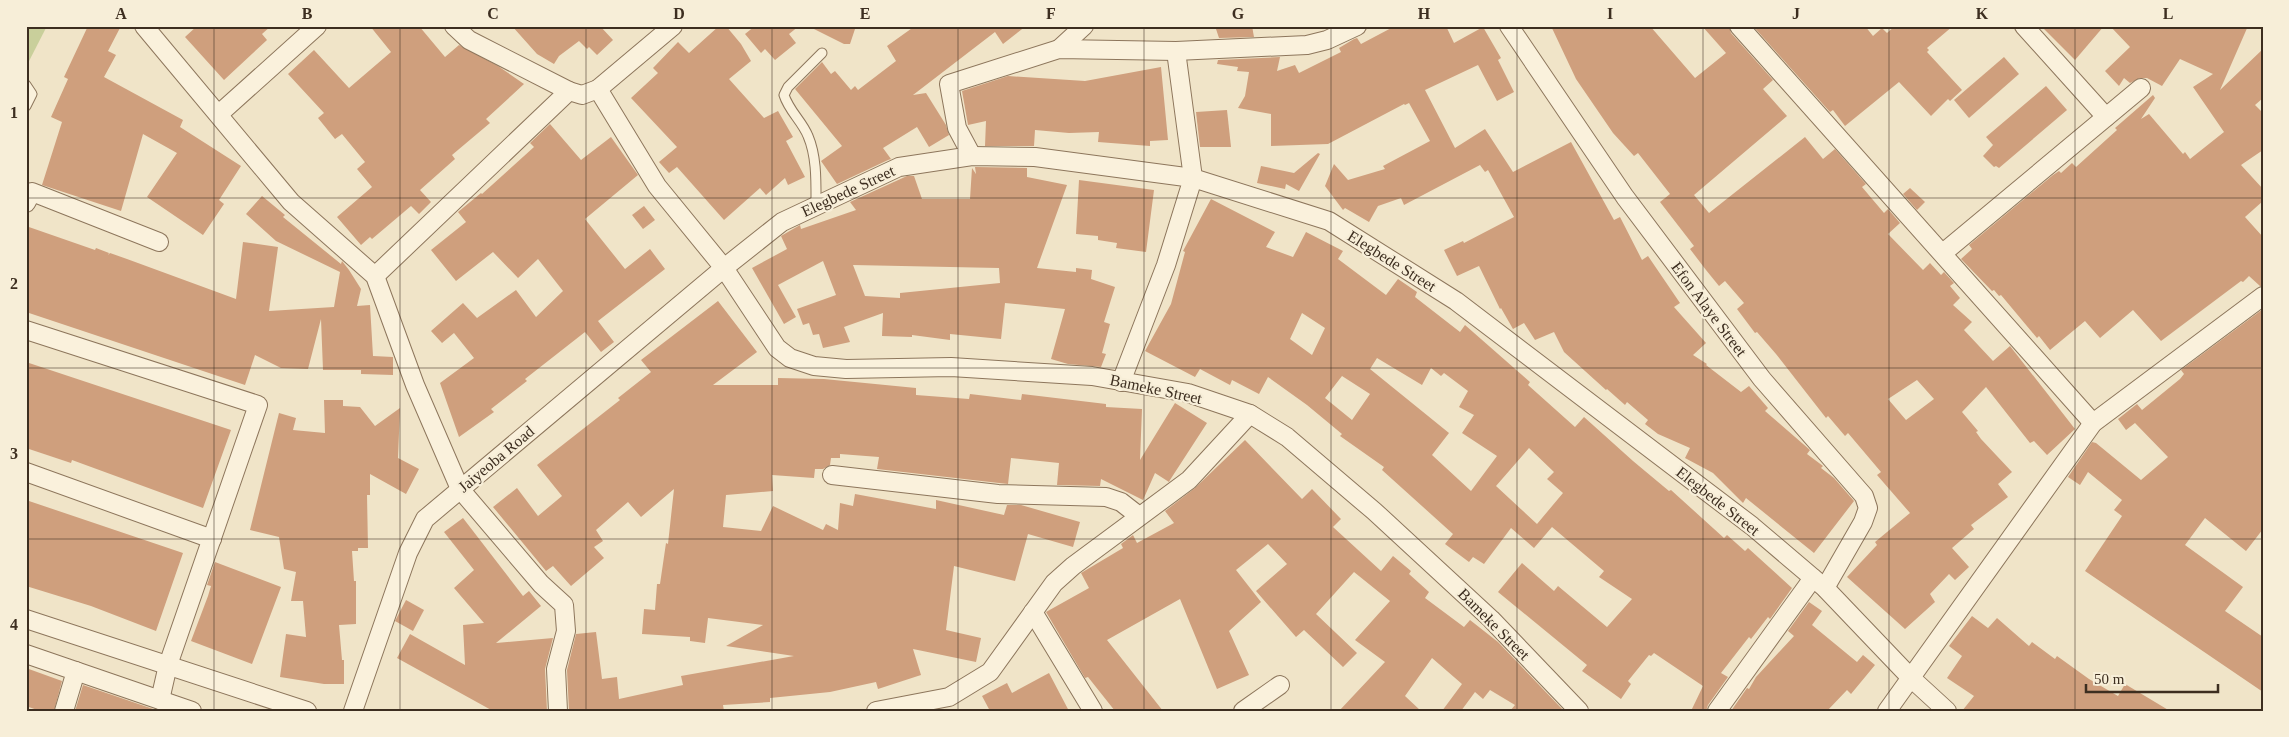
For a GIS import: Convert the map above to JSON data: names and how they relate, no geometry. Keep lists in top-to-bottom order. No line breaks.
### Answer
{"streets":{"street":["Elegbede Street","Efon Alaye Street","Bameke Street","Jaiyeoba Road"]},"crossings":[["Elegbede Street","Efon Alaye Street"],["Elegbede Street","Bameke Street"],["Elegbede Street","Jaiyeoba Road"],["Bameke Street","Jaiyeoba Road"]],"scale_bar":"50 m","grid":{"columns":["A","B","C","D","E","F","G","H","I","J","K","L"],"rows":["1","2","3","4"]}}
